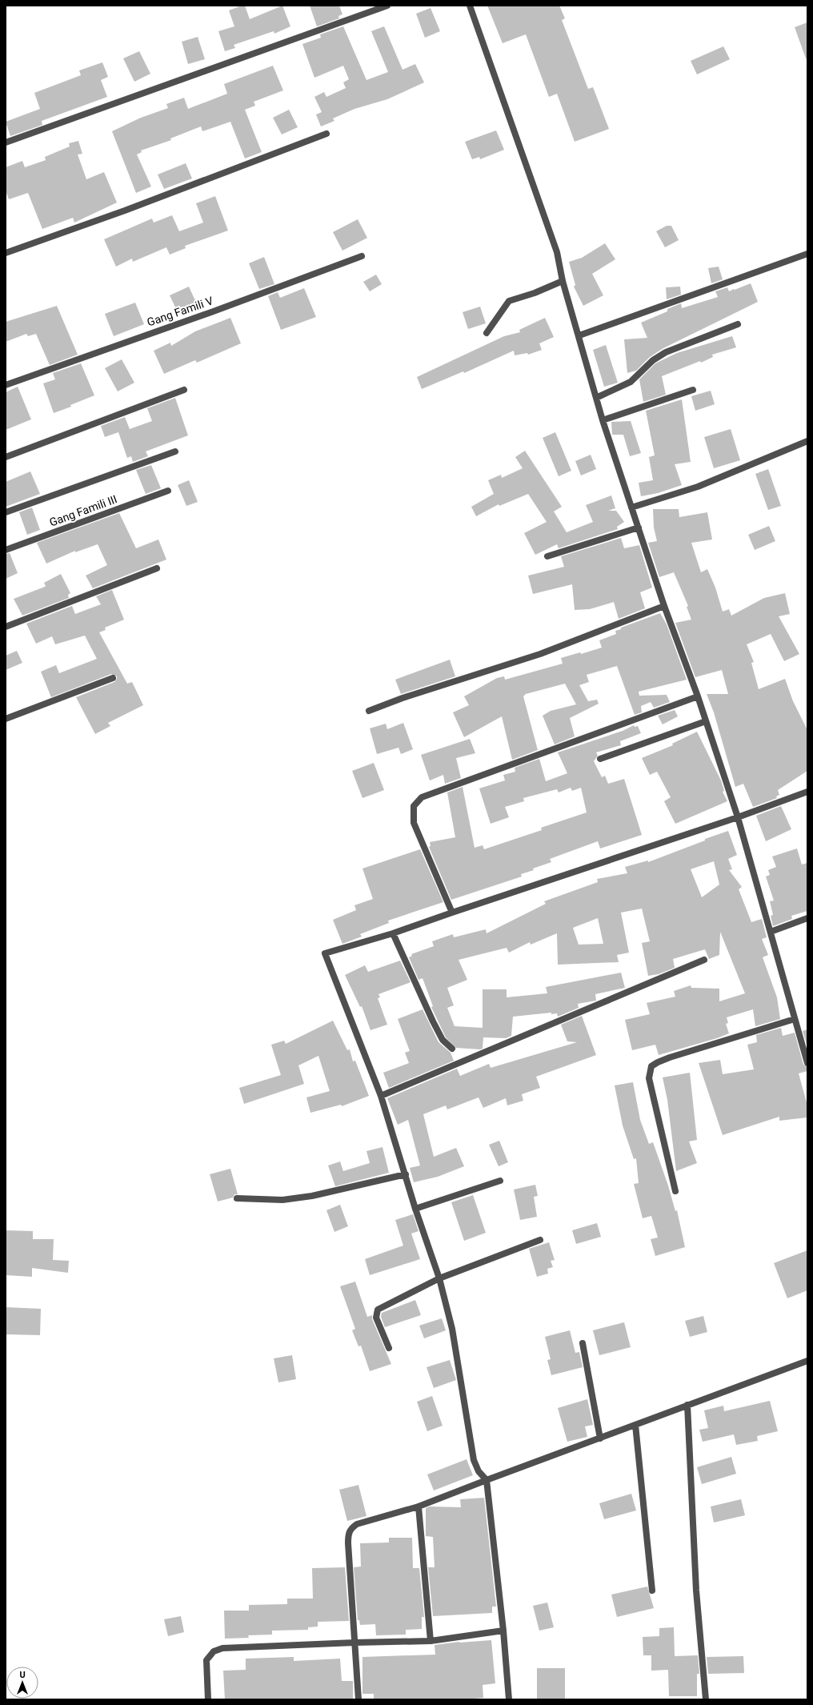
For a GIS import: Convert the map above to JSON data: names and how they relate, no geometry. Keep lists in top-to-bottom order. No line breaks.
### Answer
{"streets":{"street":["Gang Famili V","Gang Famili III"]},"north":"top"}
